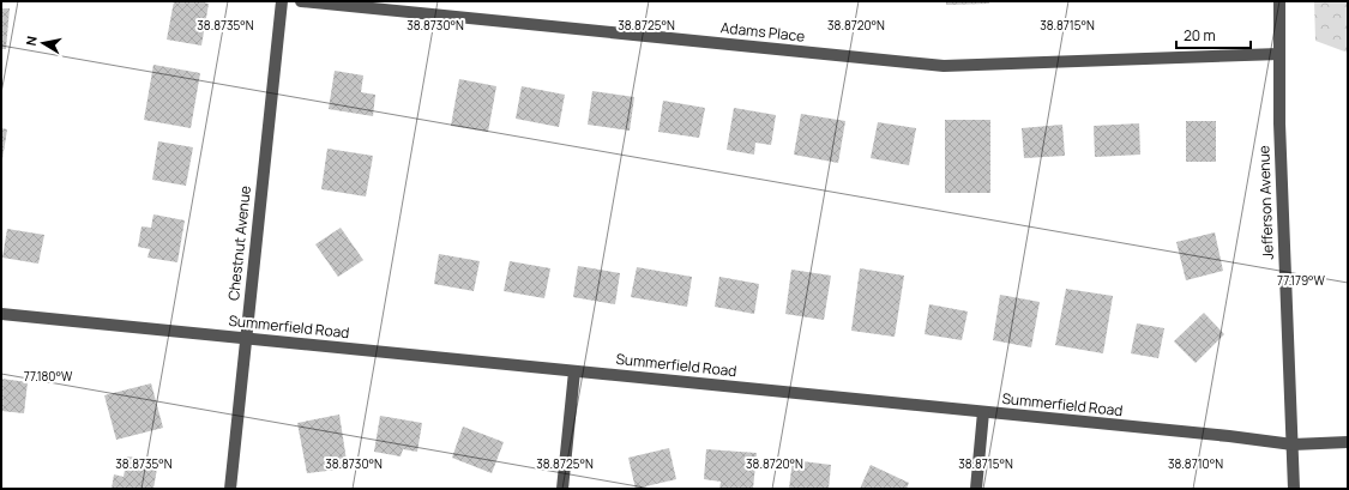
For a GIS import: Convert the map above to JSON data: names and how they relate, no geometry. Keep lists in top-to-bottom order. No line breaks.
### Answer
{"streets":{"street":["Adams Place","Jefferson Avenue","Chestnut Avenue","Summerfield Road"]},"crossings":[["Adams Place","Jefferson Avenue"],["Jefferson Avenue","Summerfield Road"],["Chestnut Avenue","Summerfield Road"]],"scale_bar":"20 m","north":"left","coordinates":["38.8735°N","38.8730°N","38.8725°N","38.8720°N","38.8715°N","77.179°W","77.180°W","38.8710°N"]}
